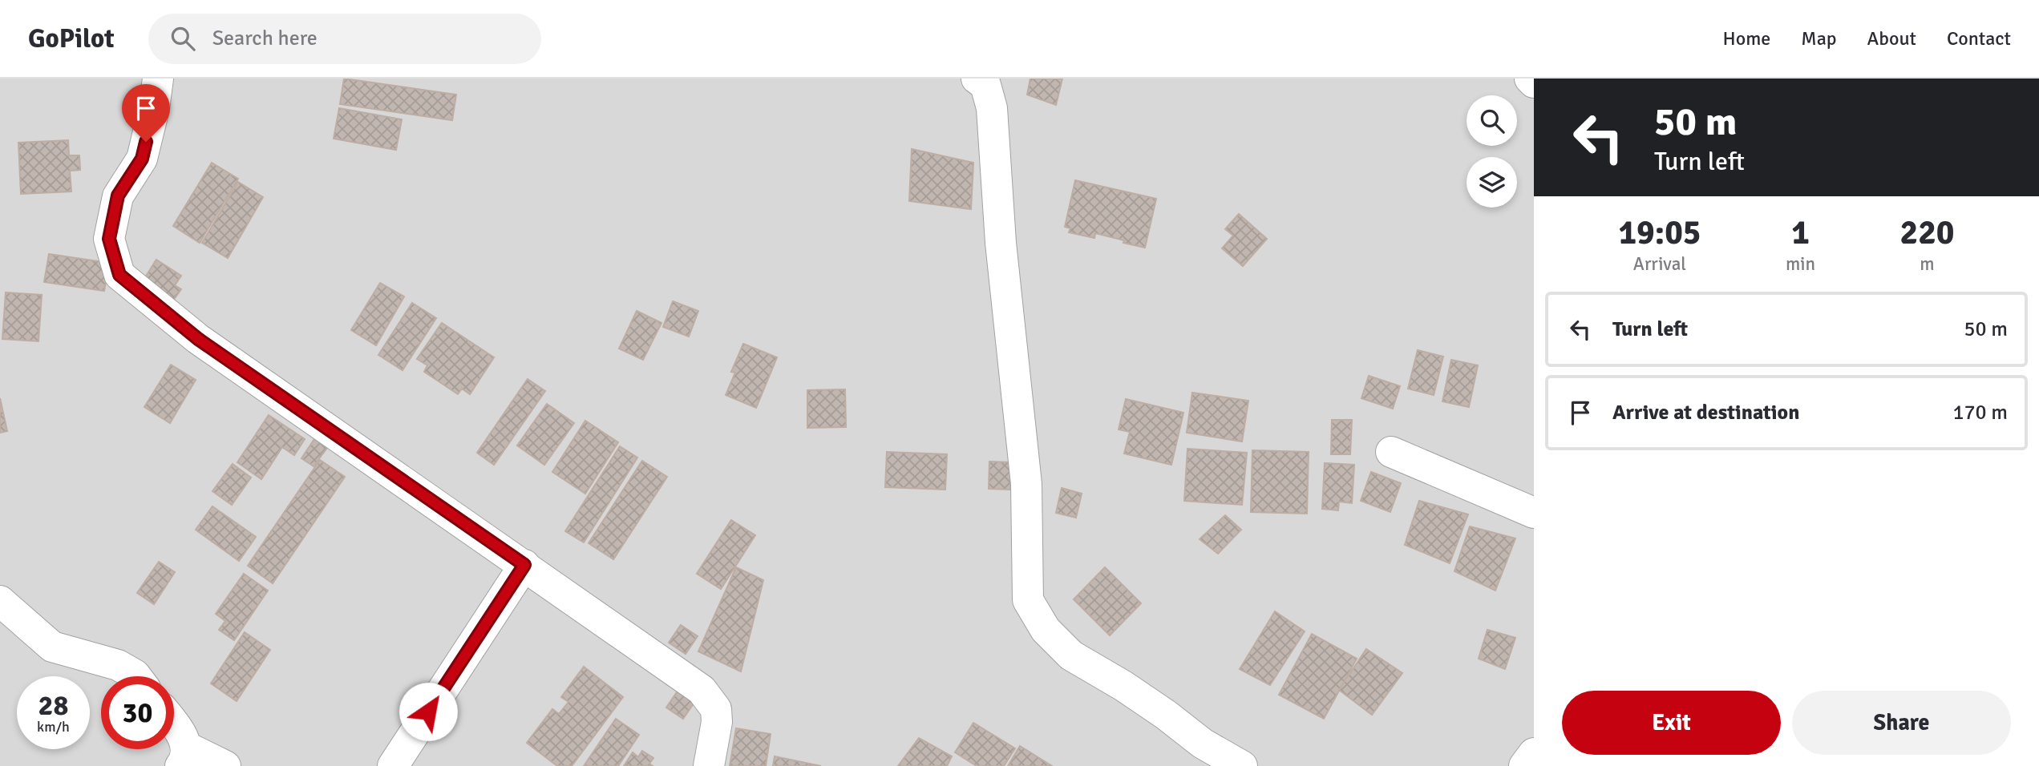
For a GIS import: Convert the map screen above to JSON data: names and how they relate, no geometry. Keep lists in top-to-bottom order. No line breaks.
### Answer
{"page":{"header":"GoPilot","search":"Search here","nav":["Home","Map","About","Contact"],"turn":["50 m","Turn left"],"eta":["19:05","Arrival","1","min","220","m"],"list":[{"name":"Turn left","value":"50 m"},{"name":"Arrive at destination","value":"170 m"}],"speed":"28 km/h","limit":"30","buttons":["Exit","Share"]}}
